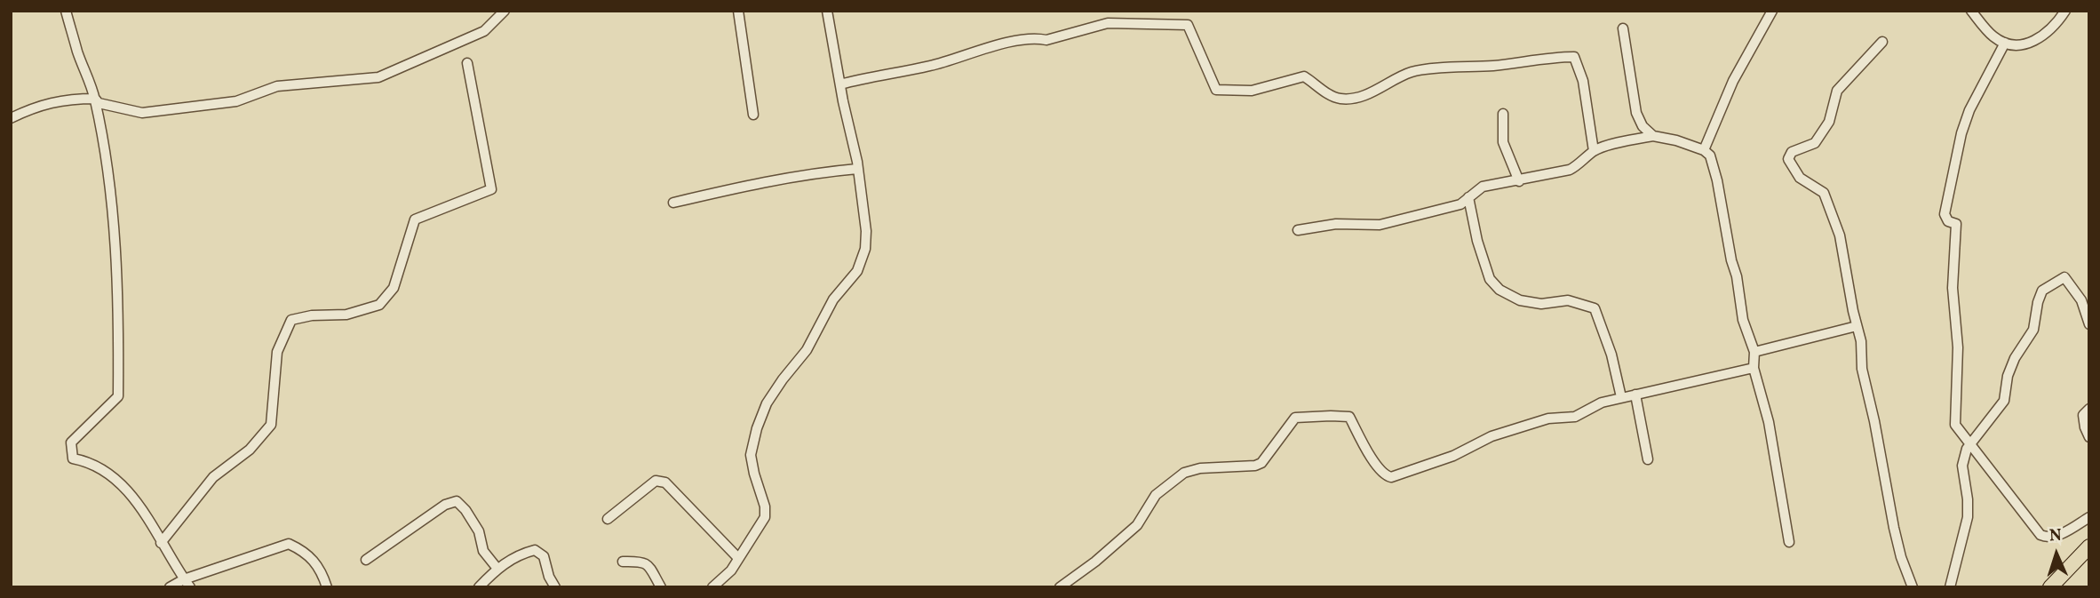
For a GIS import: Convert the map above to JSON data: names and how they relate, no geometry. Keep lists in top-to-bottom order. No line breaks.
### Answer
{"north":"top"}
